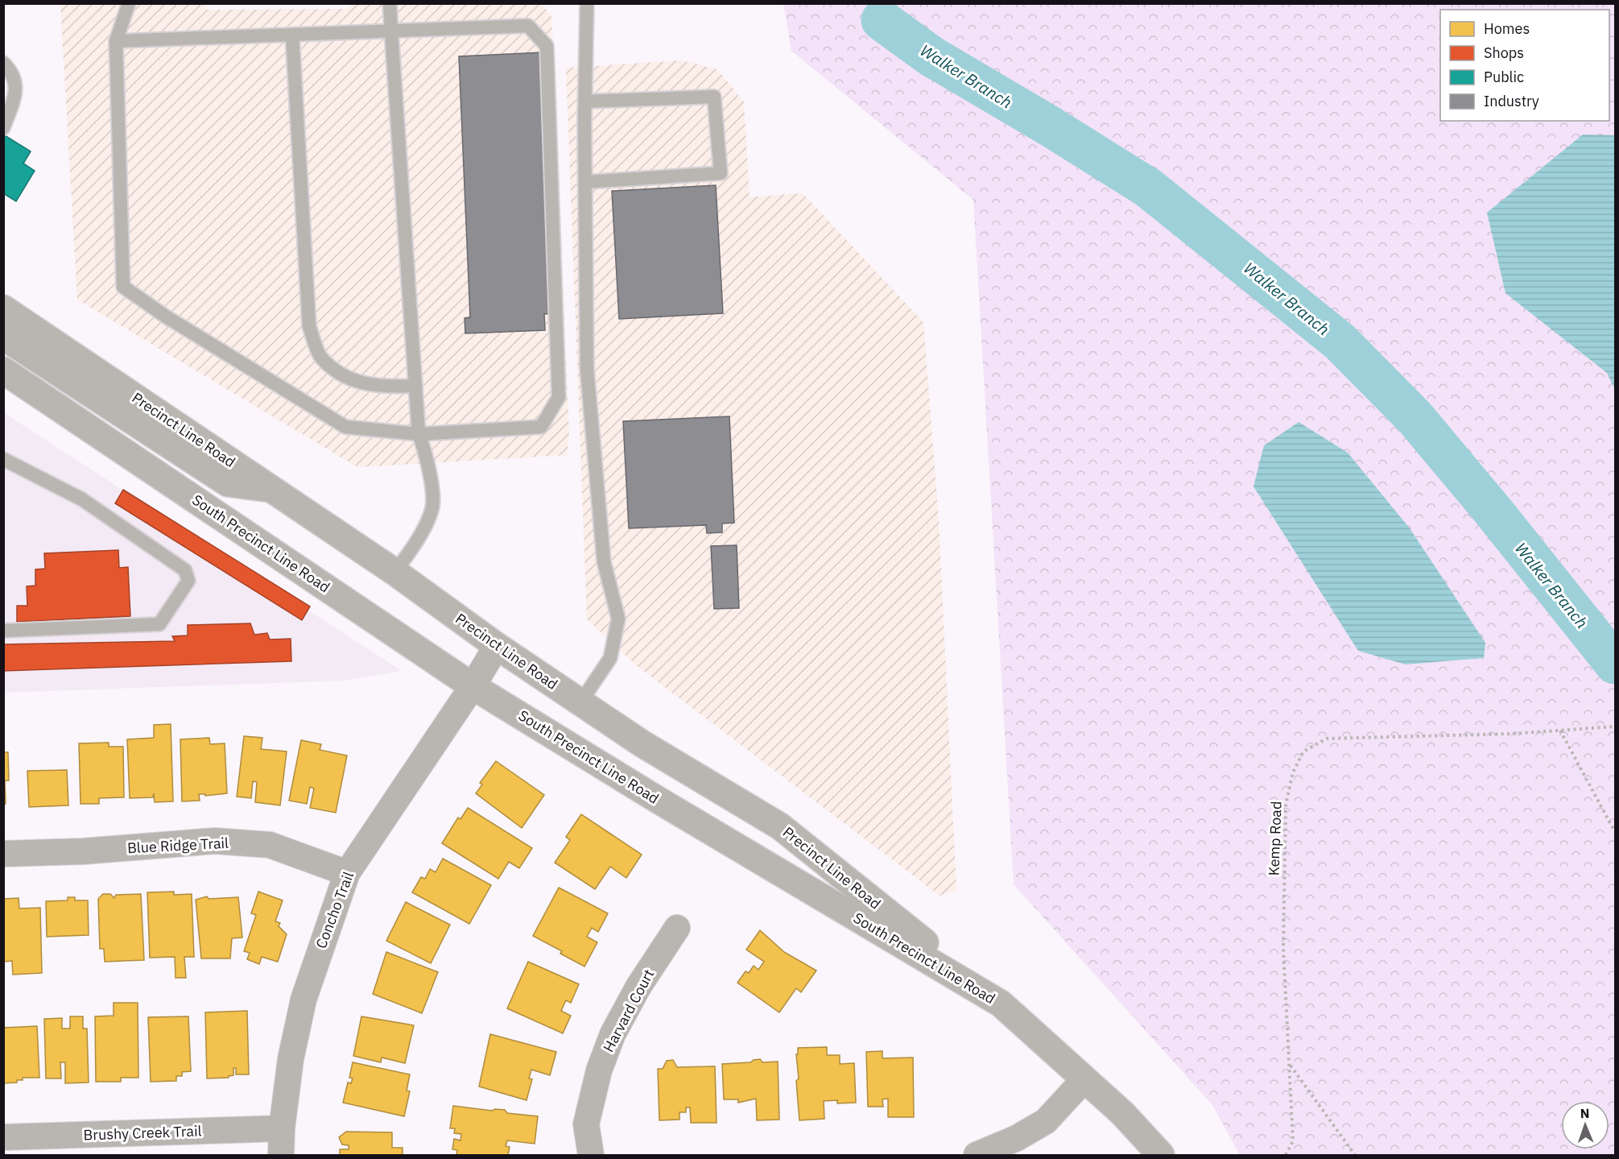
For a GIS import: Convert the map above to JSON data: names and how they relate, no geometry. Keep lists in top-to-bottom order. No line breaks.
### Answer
{"streets":{"main road":["Precinct Line Road","South Precinct Line Road"],"street":["Blue Ridge Trail","Concho Trail","Harvard Court","Brushy Creek Trail"],"path":["Kemp Road"]},"crossings":[["Precinct Line Road","South Precinct Line Road"],["Precinct Line Road","Concho Trail"],["South Precinct Line Road","Concho Trail"],["Blue Ridge Trail","Concho Trail"],["Concho Trail","Brushy Creek Trail"]],"water":["Walker Branch"],"legend":["Homes","Shops","Public","Industry"],"north":"top"}
